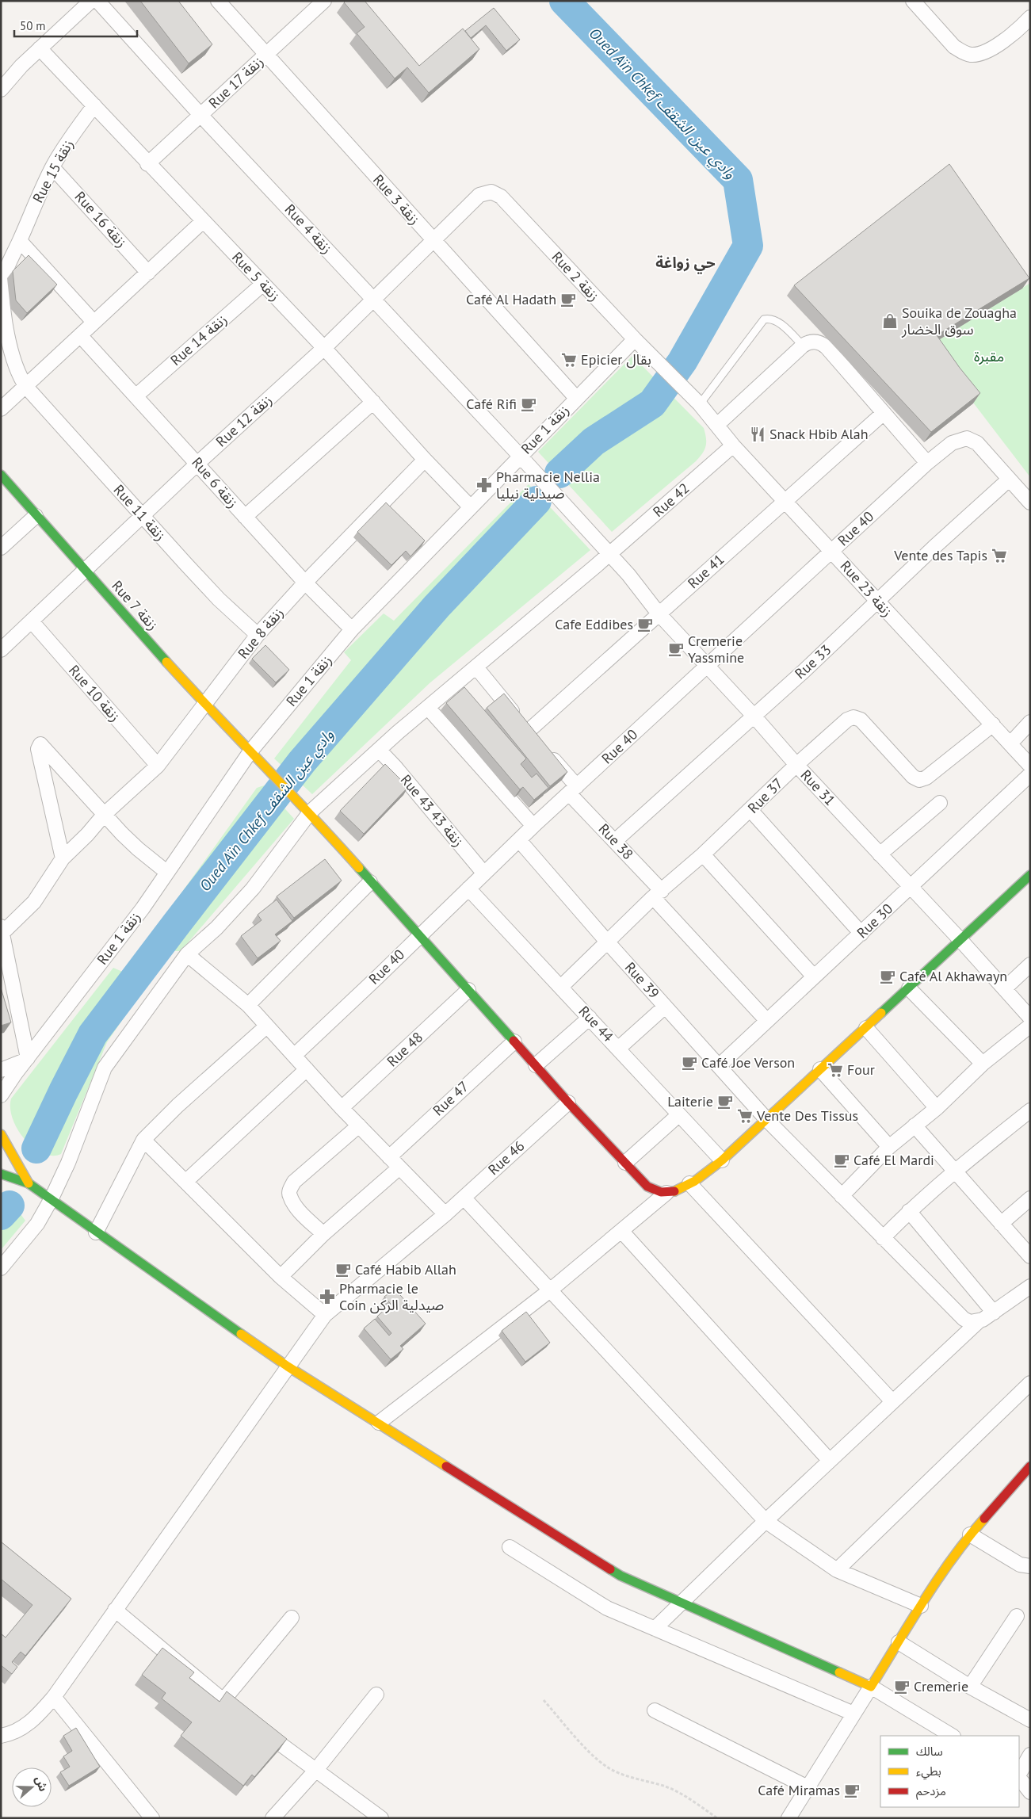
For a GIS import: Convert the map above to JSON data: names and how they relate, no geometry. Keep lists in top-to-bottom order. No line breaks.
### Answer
{"streets":{"street":["Rue 17 زنقة","Rue 15 زنقة","Rue 3 زنقة","Rue 16 زنقة","Rue 4 زنقة","Rue 5 زنقة","Rue 2 زنقة","Rue 14 زنقة","Rue 12 زنقة","Rue 1 زنقة","Rue 6 زنقة","Rue 42","Rue 11 زنقة","Rue 40","Rue 41","Rue 23 زنقة","Rue 7 زنقة","Rue 8 زنقة","Rue 33","Rue 10 زنقة","Rue 31","Rue 37","Rue 43 زنقة 43","Rue 38","Rue 30","Rue 39","Rue 44","Rue 48","Rue 47","Rue 46"]},"crossings":[["Rue 17 زنقة","Rue 3 زنقة"],["Rue 17 زنقة","Rue 4 زنقة"],["Rue 17 زنقة","Rue 5 زنقة"],["Rue 15 زنقة","Rue 16 زنقة"],["Rue 15 زنقة","Rue 5 زنقة"],["Rue 15 زنقة","Rue 11 زنقة"],["Rue 3 زنقة","Rue 12 زنقة"],["Rue 3 زنقة","Rue 1 زنقة"],["Rue 4 زنقة","Rue 12 زنقة"],["Rue 4 زنقة","Rue 1 زنقة"],["Rue 4 زنقة","Rue 42"],["Rue 4 زنقة","Rue 31"],["Rue 5 زنقة","Rue 14 زنقة"],["Rue 5 زنقة","Rue 12 زنقة"],["Rue 5 زنقة","Rue 1 زنقة"],["Rue 5 زنقة","Rue 8 زنقة"],["Rue 2 زنقة","Rue 12 زنقة"],["Rue 2 زنقة","Rue 1 زنقة"],["Rue 2 زنقة","Rue 23 زنقة"],["Rue 14 زنقة","Rue 6 زنقة"],["Rue 12 زنقة","Rue 6 زنقة"],["Rue 12 زنقة","Rue 11 زنقة"],["Rue 12 زنقة","Rue 7 زنقة"],["Rue 12 زنقة","Rue 10 زنقة"],["Rue 1 زنقة","Rue 6 زنقة"],["Rue 1 زنقة","Rue 7 زنقة"],["Rue 6 زنقة","Rue 8 زنقة"],["Rue 42","Rue 23 زنقة"],["Rue 42","Rue 7 زنقة"],["Rue 42","Rue 31"],["Rue 42","Rue 43 زنقة 43"],["Rue 42","Rue 38"],["Rue 11 زنقة","Rue 8 زنقة"],["Rue 40","Rue 23 زنقة"],["Rue 40","Rue 7 زنقة"],["Rue 40","Rue 33"],["Rue 40","Rue 31"],["Rue 40","Rue 43 زنقة 43"],["Rue 40","Rue 38"],["Rue 40","Rue 39"],["Rue 40","Rue 44"],["Rue 41","Rue 23 زنقة"],["Rue 41","Rue 31"],["Rue 41","Rue 38"],["Rue 23 زنقة","Rue 33"],["Rue 23 زنقة","Rue 37"],["Rue 7 زنقة","Rue 8 زنقة"],["Rue 7 زنقة","Rue 48"],["Rue 7 زنقة","Rue 47"],["Rue 7 زنقة","Rue 46"],["Rue 8 زنقة","Rue 10 زنقة"],["Rue 33","Rue 31"],["Rue 33","Rue 38"],["Rue 31","Rue 37"],["Rue 31","Rue 30"],["Rue 37","Rue 38"],["Rue 37","Rue 39"],["Rue 37","Rue 44"],["Rue 38","Rue 30"],["Rue 30","Rue 39"]],"districts":["حي زواغة"],"water":["Oued Aïn Chkef وادي عين الشقف"],"parks":["مقبرة"],"places":{"cafe":["Café Al Hadath","Café Rifi","Cafe Eddibes","Cremerie Yassmine","Café Al Akhawayn","Café Joe Verson","Laiterie","Café El Mardi","Café Habib Allah","Cremerie","Café Miramas"],"shop":["Souika de Zouagha سوق الخضار"],"supermarket":["Epicier بقال","Vente des Tapis","Four","Vente Des Tissus"],"restaurant":["Snack Hbib Alah"],"pharmacy":["Pharmacie Nellia صيدلية نيليا","Pharmacie le Coin صيدلية الركن"]},"legend":["سالك","بطيء","مزدحم"],"scale_bar":"50 m","north":"right"}
